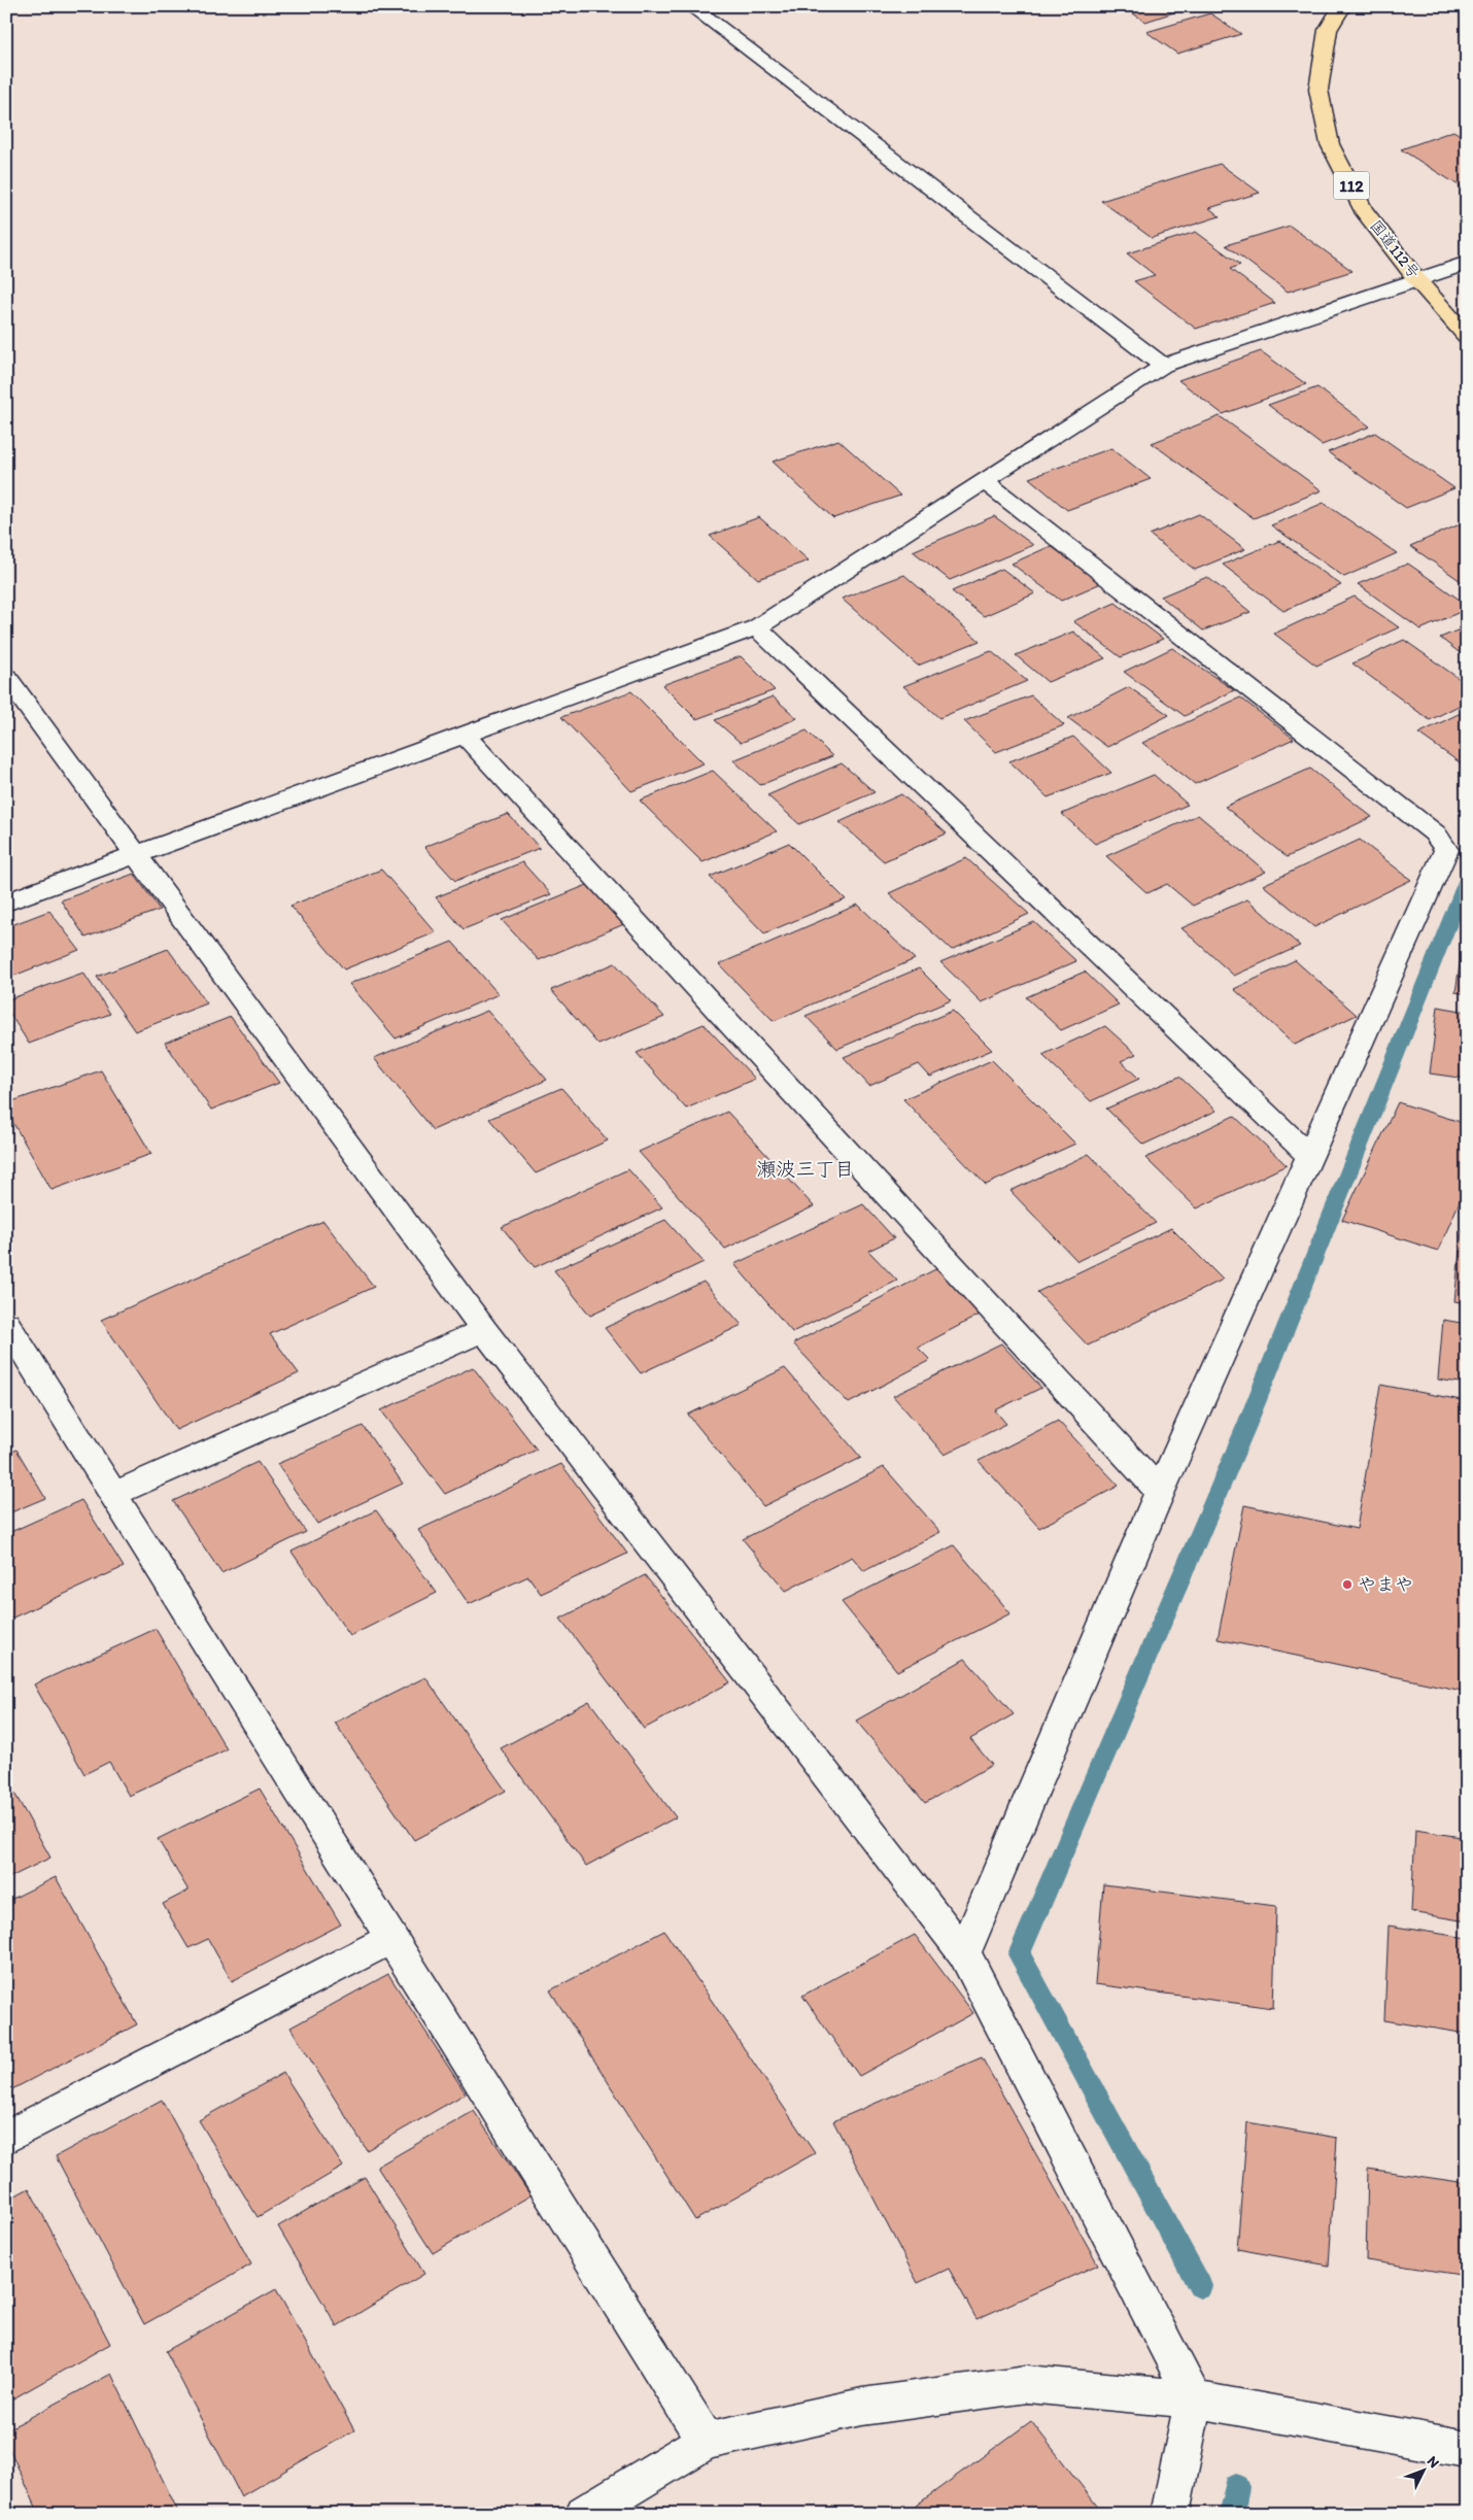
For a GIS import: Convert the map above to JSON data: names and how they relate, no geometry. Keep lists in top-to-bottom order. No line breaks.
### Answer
{"streets":{"highway":["112","国道112号"]},"districts":["瀬波三丁目"],"places":["やまや"],"north":"top right"}
